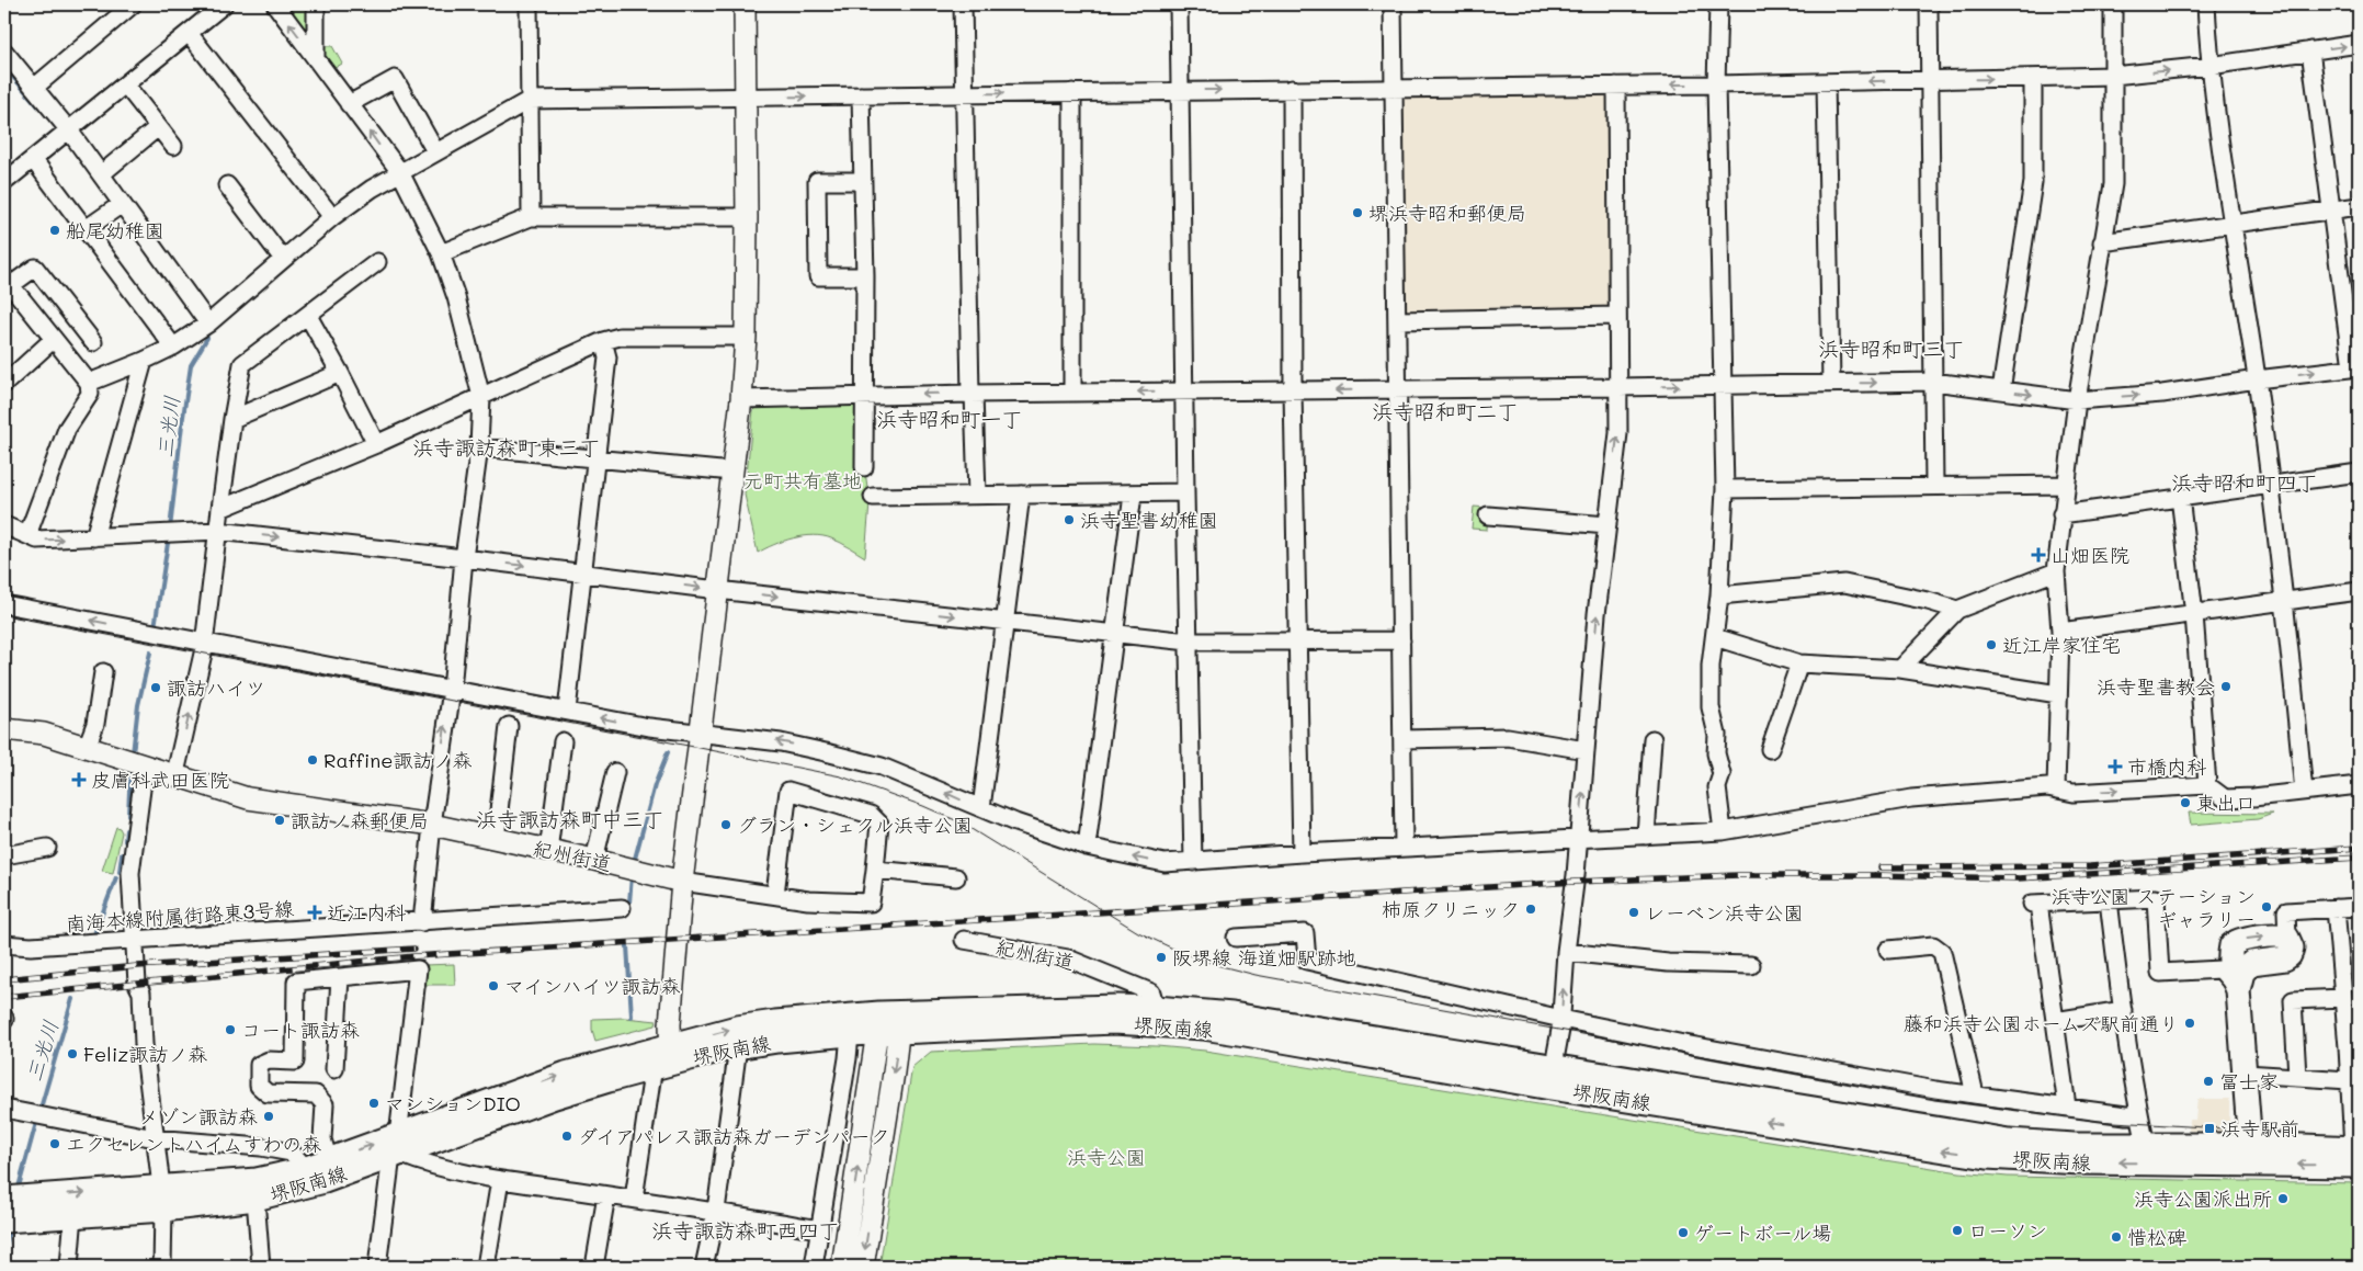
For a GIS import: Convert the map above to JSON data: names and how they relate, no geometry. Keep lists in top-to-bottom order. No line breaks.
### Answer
{"streets":{"main road":["堺阪南線"],"street":["紀州街道","南海本線附属街路東3号線"]},"crossings":[["紀州街道","堺阪南線"]],"districts":["浜寺昭和町三丁","浜寺昭和町二丁","浜寺昭和町一丁","浜寺諏訪森町東三丁","浜寺昭和町四丁","浜寺諏訪森町中三丁","浜寺諏訪森町西四丁"],"water":["三光川"],"parks":["元町共有墓地","浜寺公園"],"places":{"other":["堺浜寺昭和郵便局","船尾幼稚園","浜寺聖書幼稚園","近江岸家住宅","浜寺聖書教会","諏訪ハイツ","Raffine諏訪ノ森","東出口","諏訪ノ森郵便局","グラン・シェクル浜寺公園","浜寺公園 ステーション ギャラリー","柿原クリニック","レーベン浜寺公園","阪堺線 海道畑駅跡地","マインハイツ諏訪森","藤和浜寺公園ホームズ駅前通り","コート諏訪森","Feliz諏訪ノ森","冨士家","マンションDIO","メゾン諏訪森","ダイアパレス諏訪森ガーデンパーク","エクセレントハイムすわの森","浜寺公園派出所","ローソン","ゲートボール場","惜松碑"],"health":["山畑医院","市橋内科","皮膚科武田医院","近江内科"],"transit":["浜寺駅前"]}}
